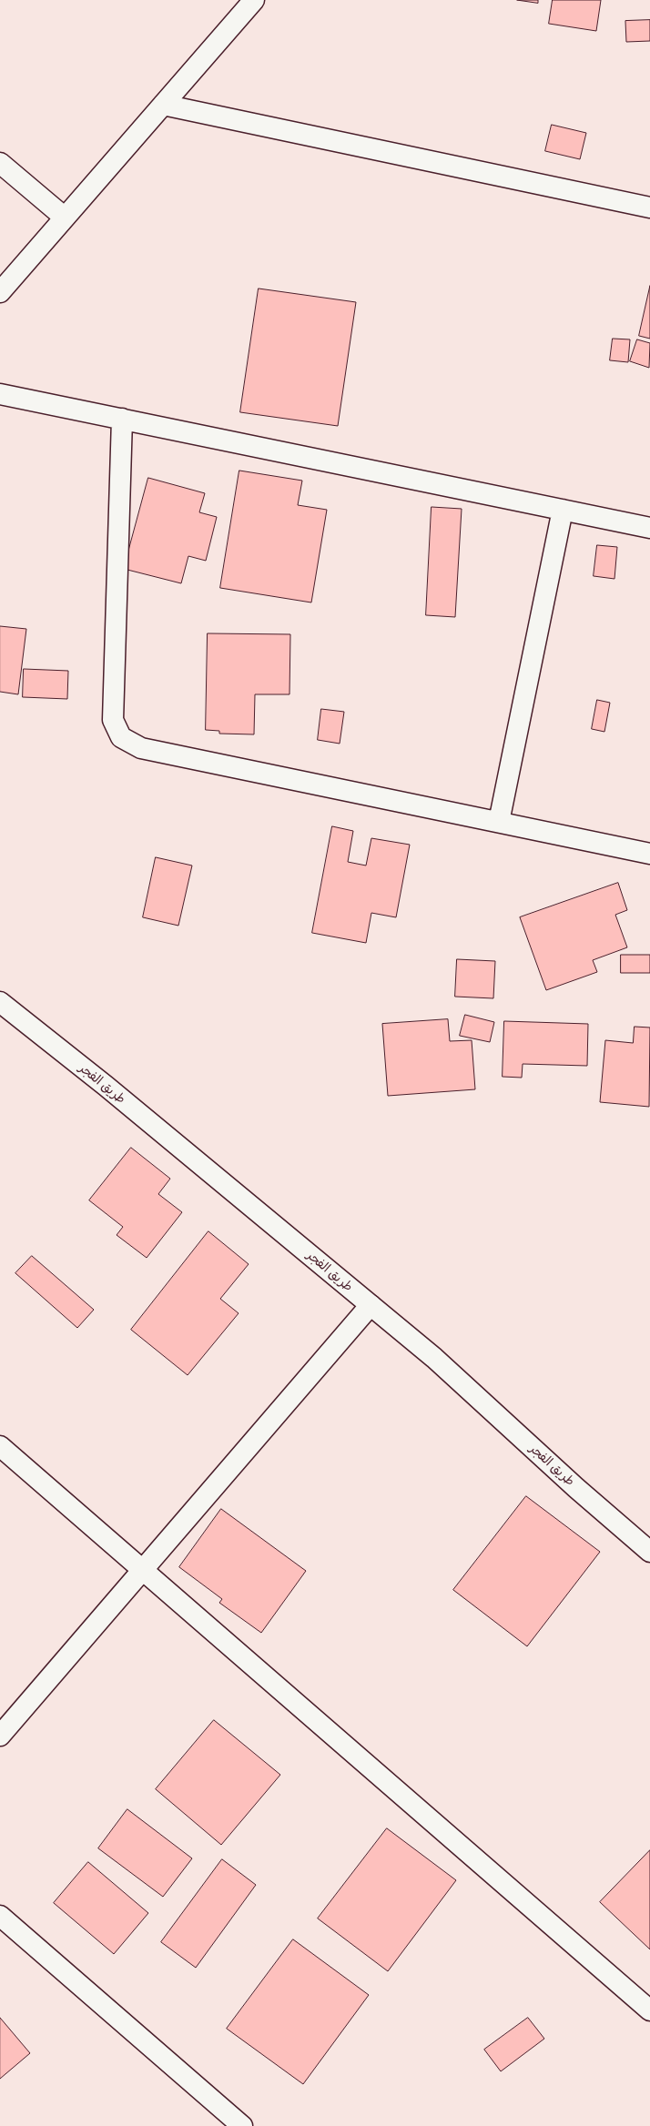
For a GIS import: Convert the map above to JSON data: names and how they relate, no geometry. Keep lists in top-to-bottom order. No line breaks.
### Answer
{"streets":{"street":["طريق الفجر"]}}
